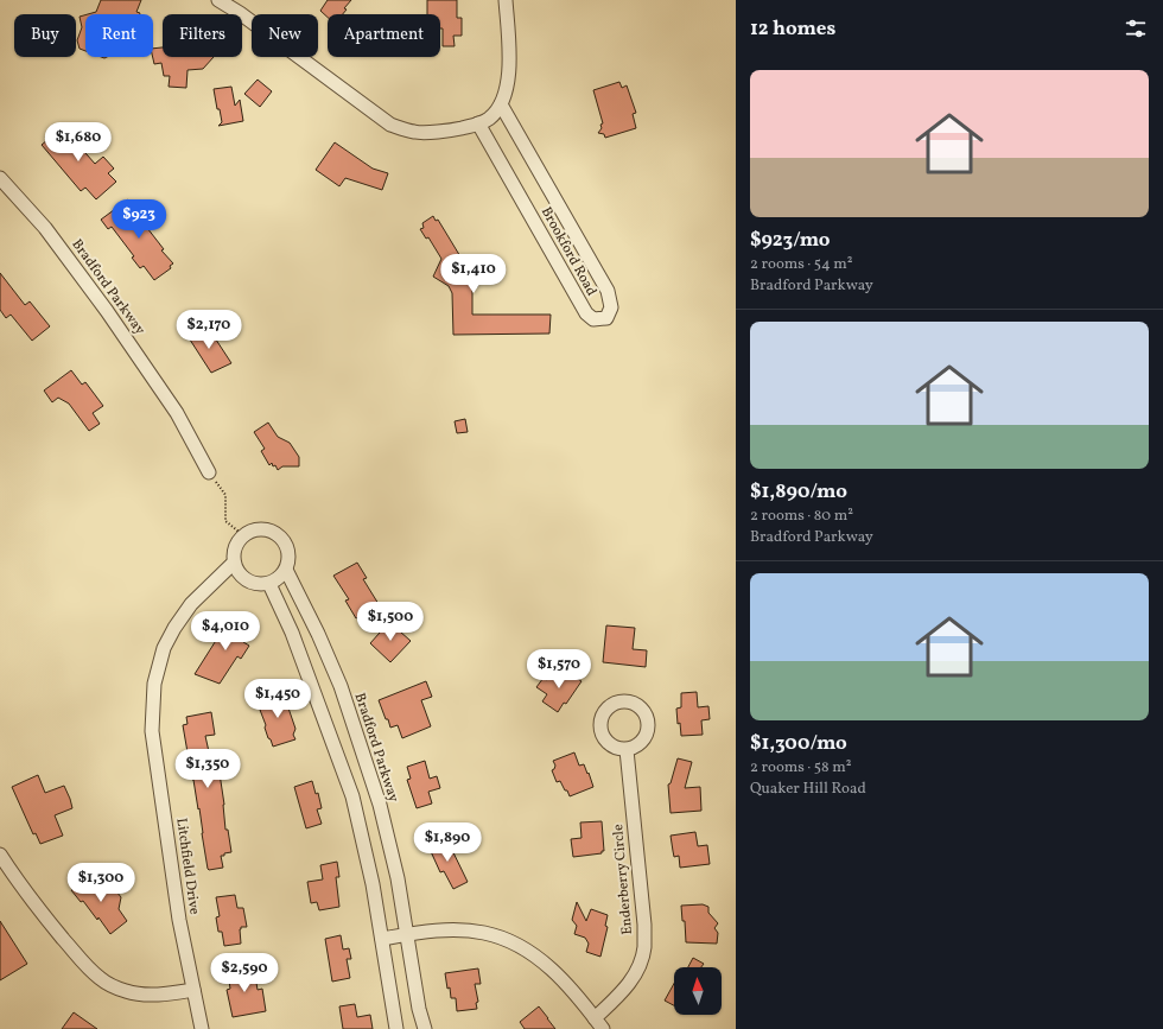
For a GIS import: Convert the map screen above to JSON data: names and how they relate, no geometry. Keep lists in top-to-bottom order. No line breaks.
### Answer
{"streets":{"street":["Brookford Road","Bradford Parkway","Litchfield Drive","Enderberry Circle"]},"crossings":[["Bradford Parkway","Litchfield Drive"]],"north":"top","page":{"heading":"12 homes","chip":["Buy","Rent","Filters","New","Apartment"],"list":[{"name":"$923/mo","note":"2 rooms · 54 m² · Bradford Parkway"},{"name":"$1,890/mo","note":"2 rooms · 80 m² · Bradford Parkway"},{"name":"$1,300/mo","note":"2 rooms · 58 m² · Quaker Hill Road"}],"price":["$1,680","$923","$1,410","$2,170","$1,500","$4,010","$1,570","$1,450","$1,350","$1,890","$1,300","$2,590"]}}
